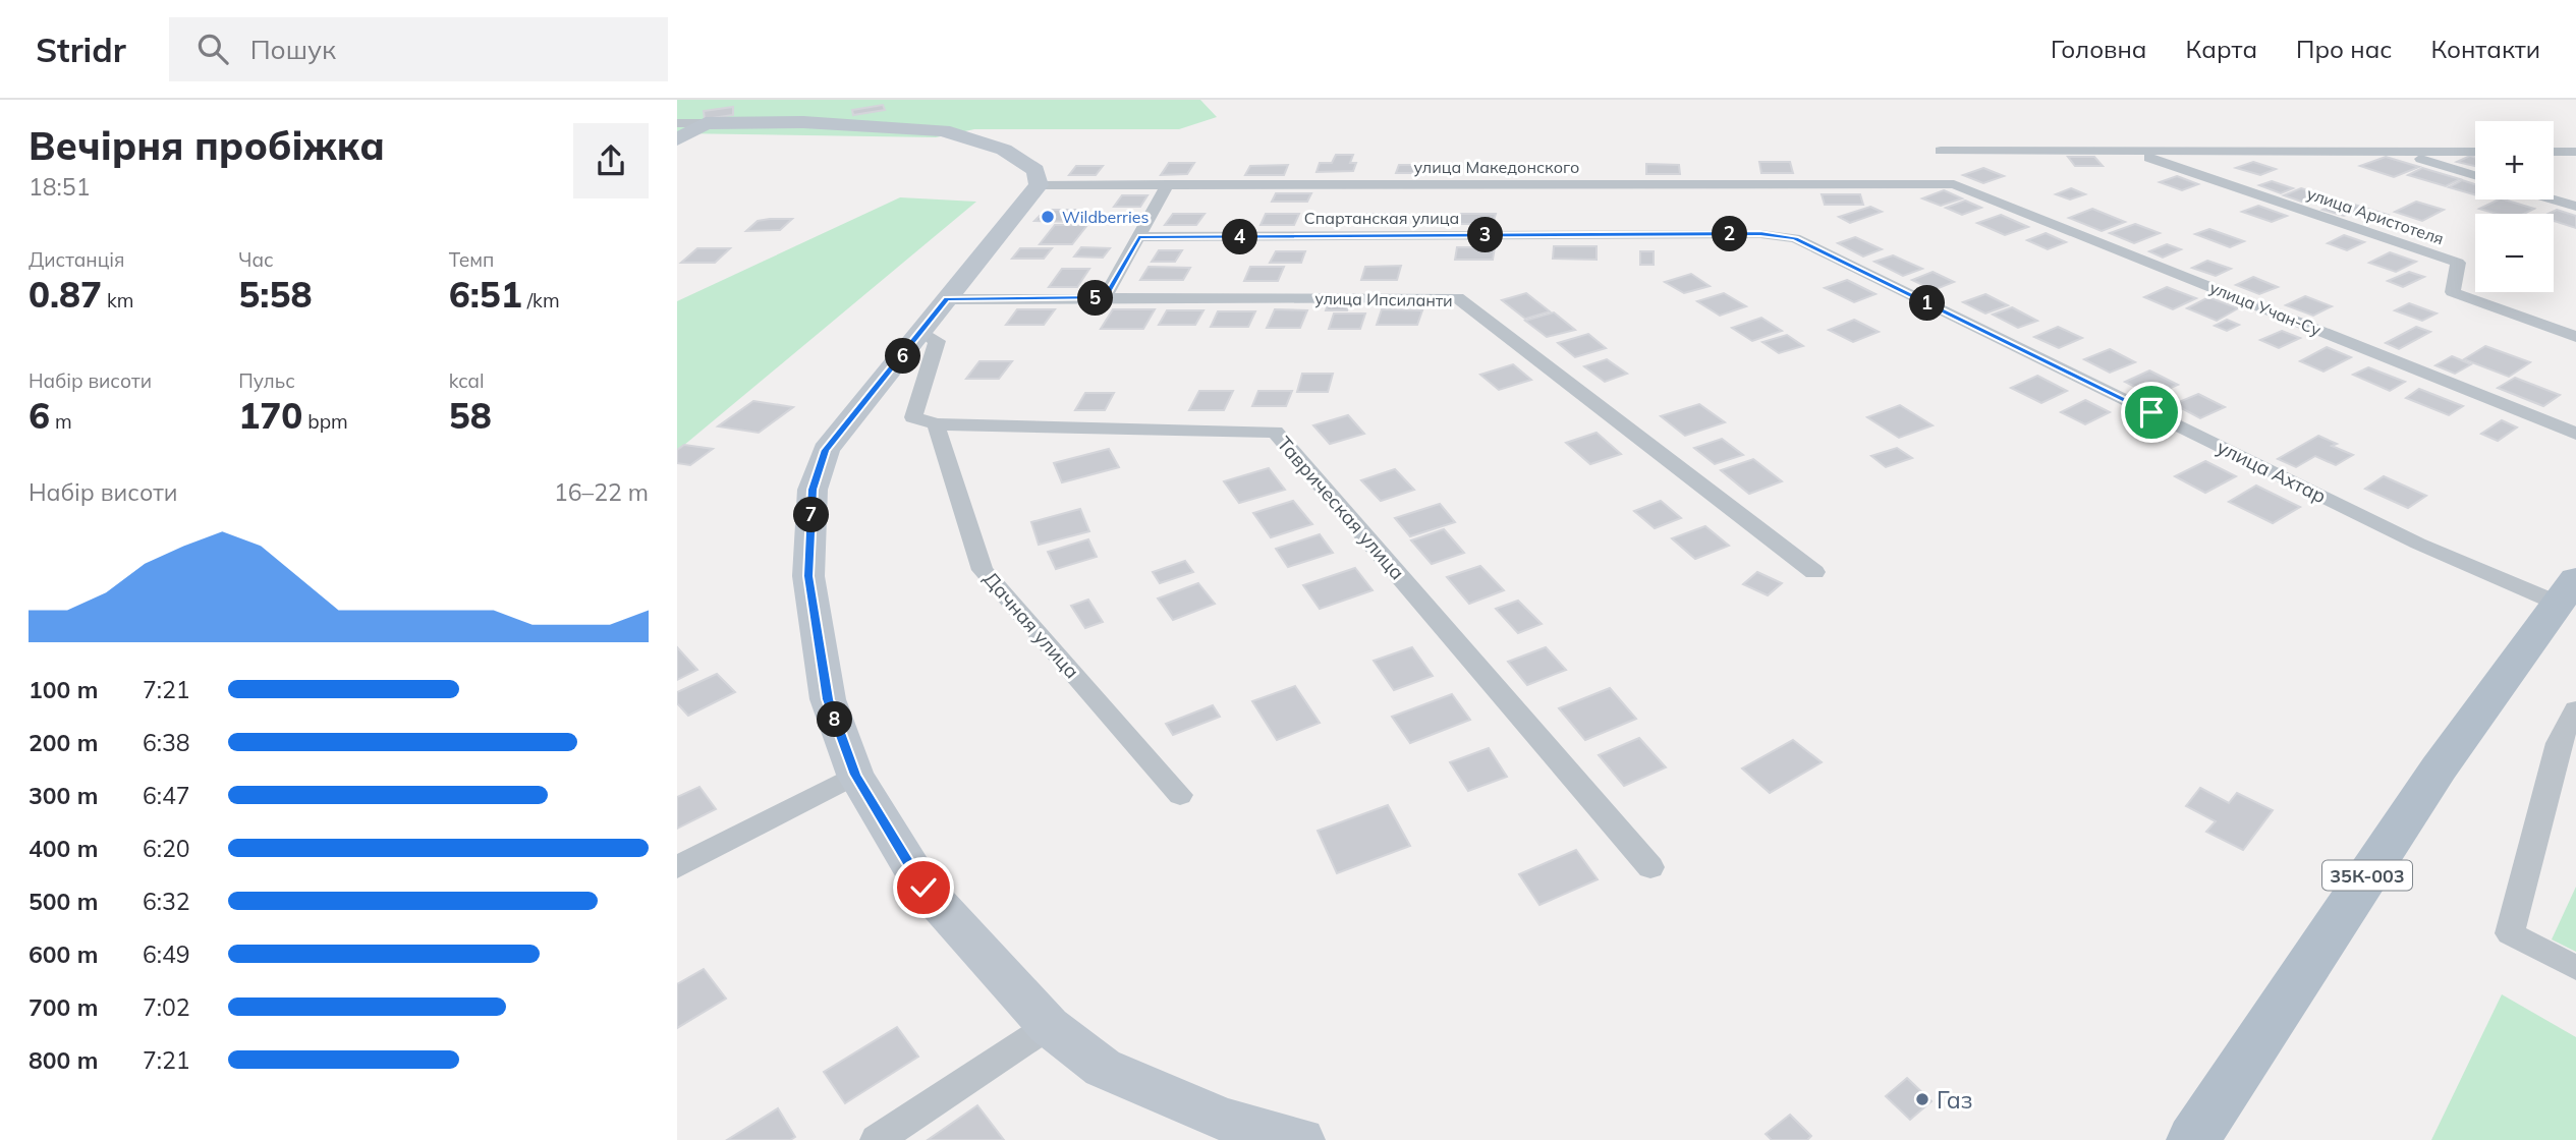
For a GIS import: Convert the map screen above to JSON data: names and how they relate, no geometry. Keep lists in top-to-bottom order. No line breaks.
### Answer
{"streets":{"main road":["35К-003"],"street":["улица Македонского","улица Аристотеля","Спартанская улица","улица Ипсиланти","улица Учан-Су","улица Ахтар","Таврическая улица","Дачная улица"]},"crossings":[["улица Македонского","улица Учан-Су"],["Спартанская улица","улица Ахтар"],["улица Ахтар","35К-003"],["Таврическая улица","Дачная улица"]],"places":["Wildberries","Газ"],"page":{"header":"Stridr","search":"Пошук","nav":["Головна","Карта","Про нас","Контакти"],"heading":["Вечірня пробіжка","18:51"],"map_buttons":["+","−"],"pins":["2","3","4","5","1","6","7","8"],"stats":[["Дистанція","0.87 km"],["Час","5:58"],["Темп","6:51 /km"],["Набір висоти","6 m"],["Пульс","170 bpm"],["kcal","58"]],"chart":["Набір висоти","16–22 m"],"list":[{"name":"100 m","note":"7:21"},{"name":"200 m","note":"6:38"},{"name":"300 m","note":"6:47"},{"name":"400 m","note":"6:20"},{"name":"500 m","note":"6:32"},{"name":"600 m","note":"6:49"},{"name":"700 m","note":"7:02"},{"name":"800 m","note":"7:21"}]}}
